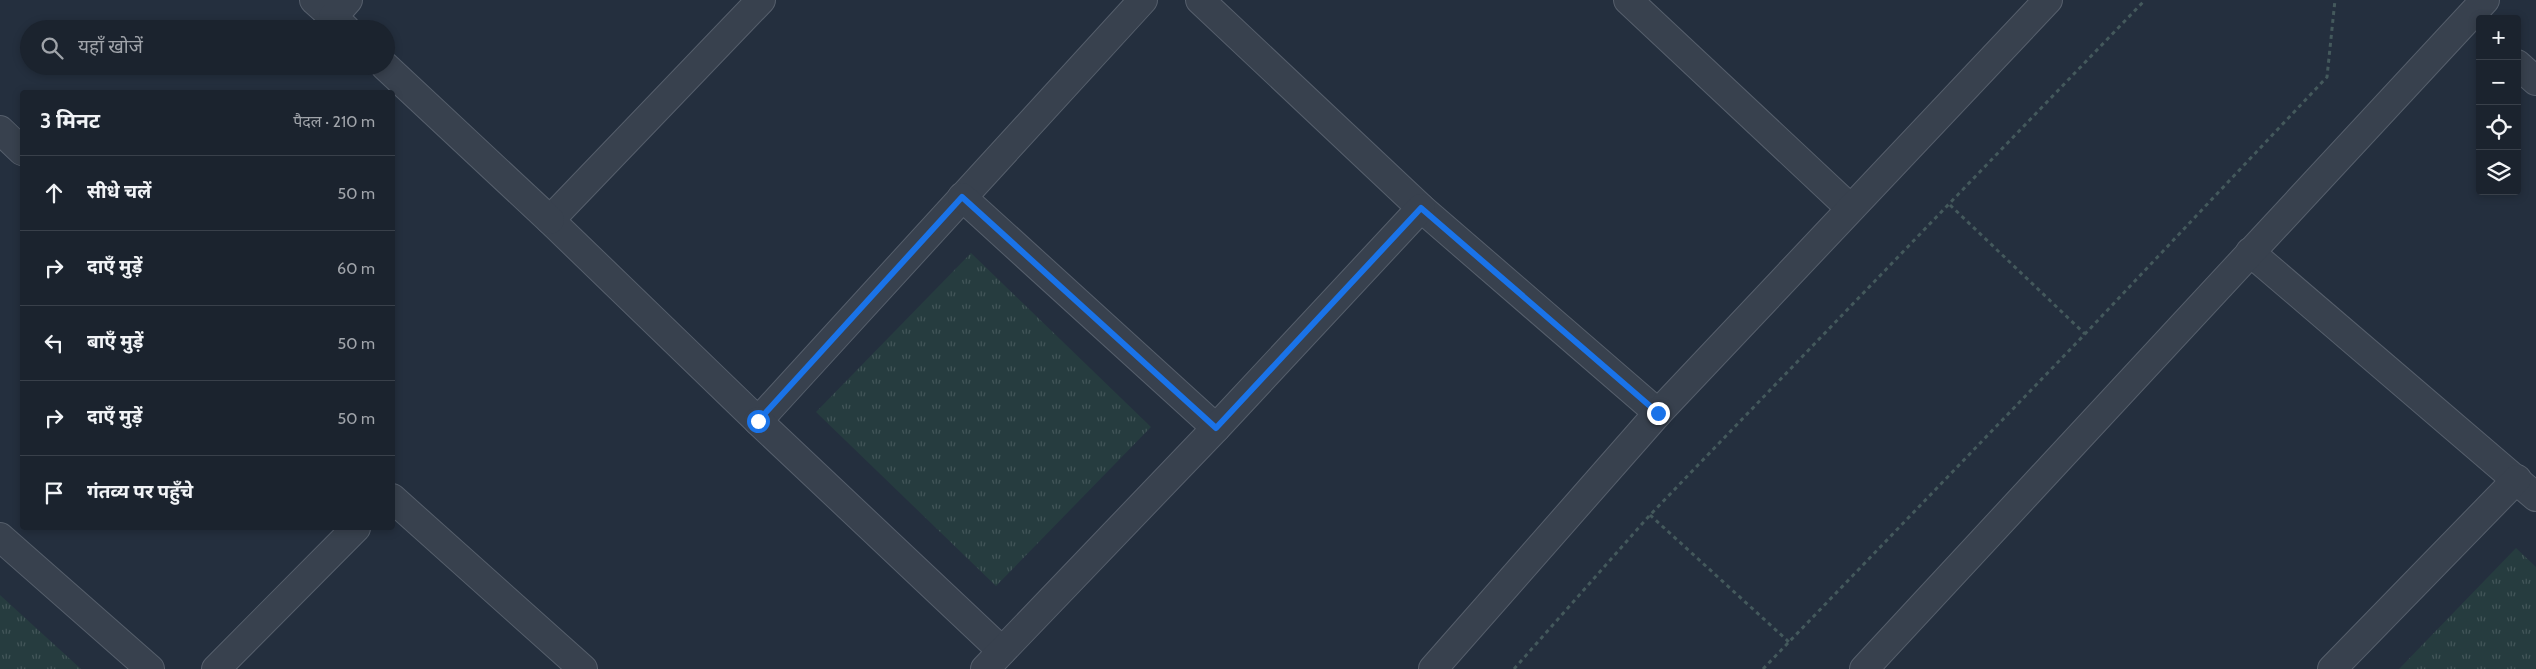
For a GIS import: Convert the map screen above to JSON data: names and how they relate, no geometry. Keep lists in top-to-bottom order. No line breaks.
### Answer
{"page":{"map_buttons":["+","−"],"search":"यहाँ खोजें","heading":["3 मिनट","पैदल · 210 m"],"list":[["सीधे चलें","50 m"],["दाएँ मुड़ें","60 m"],["बाएँ मुड़ें","50 m"],["दाएँ मुड़ें","50 m"],"गंतव्य पर पहुँचे"]}}
